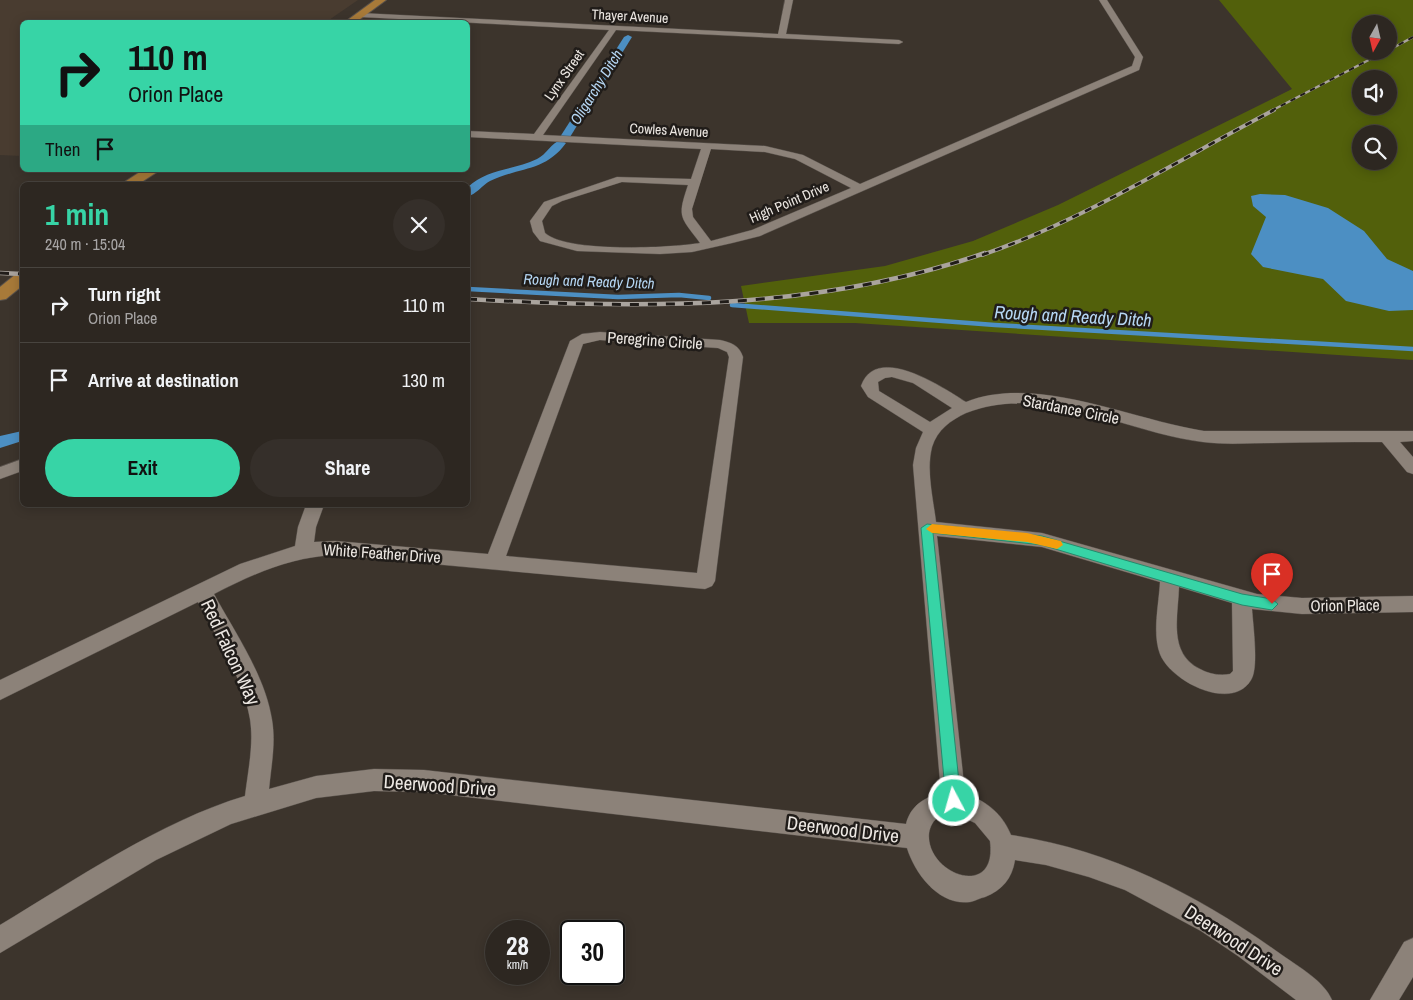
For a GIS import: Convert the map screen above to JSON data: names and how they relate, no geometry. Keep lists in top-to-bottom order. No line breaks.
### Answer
{"streets":{"street":["Thayer Avenue","Lynx Street","Cowles Avenue","High Point Drive","Peregrine Circle","Stardance Circle","White Feather Drive","Orion Place","Red Falcon Way","Deerwood Drive"]},"crossings":[["Thayer Avenue","Lynx Street"],["Lynx Street","Cowles Avenue"],["Cowles Avenue","High Point Drive"],["Peregrine Circle","White Feather Drive"],["White Feather Drive","Red Falcon Way"],["Red Falcon Way","Deerwood Drive"]],"water":["Oligarchy Ditch","Rough and Ready Ditch"],"north":"bottom","page":{"turn":["110 m","Orion Place"],"then":"Then","heading":["1 min","240 m · 15:04"],"list":[{"name":"Turn right","note":"Orion Place","value":"110 m"},{"name":"Arrive at destination","value":"130 m"}],"buttons":["Exit","Share"],"speed":"28 km/h","limit":"30"}}
